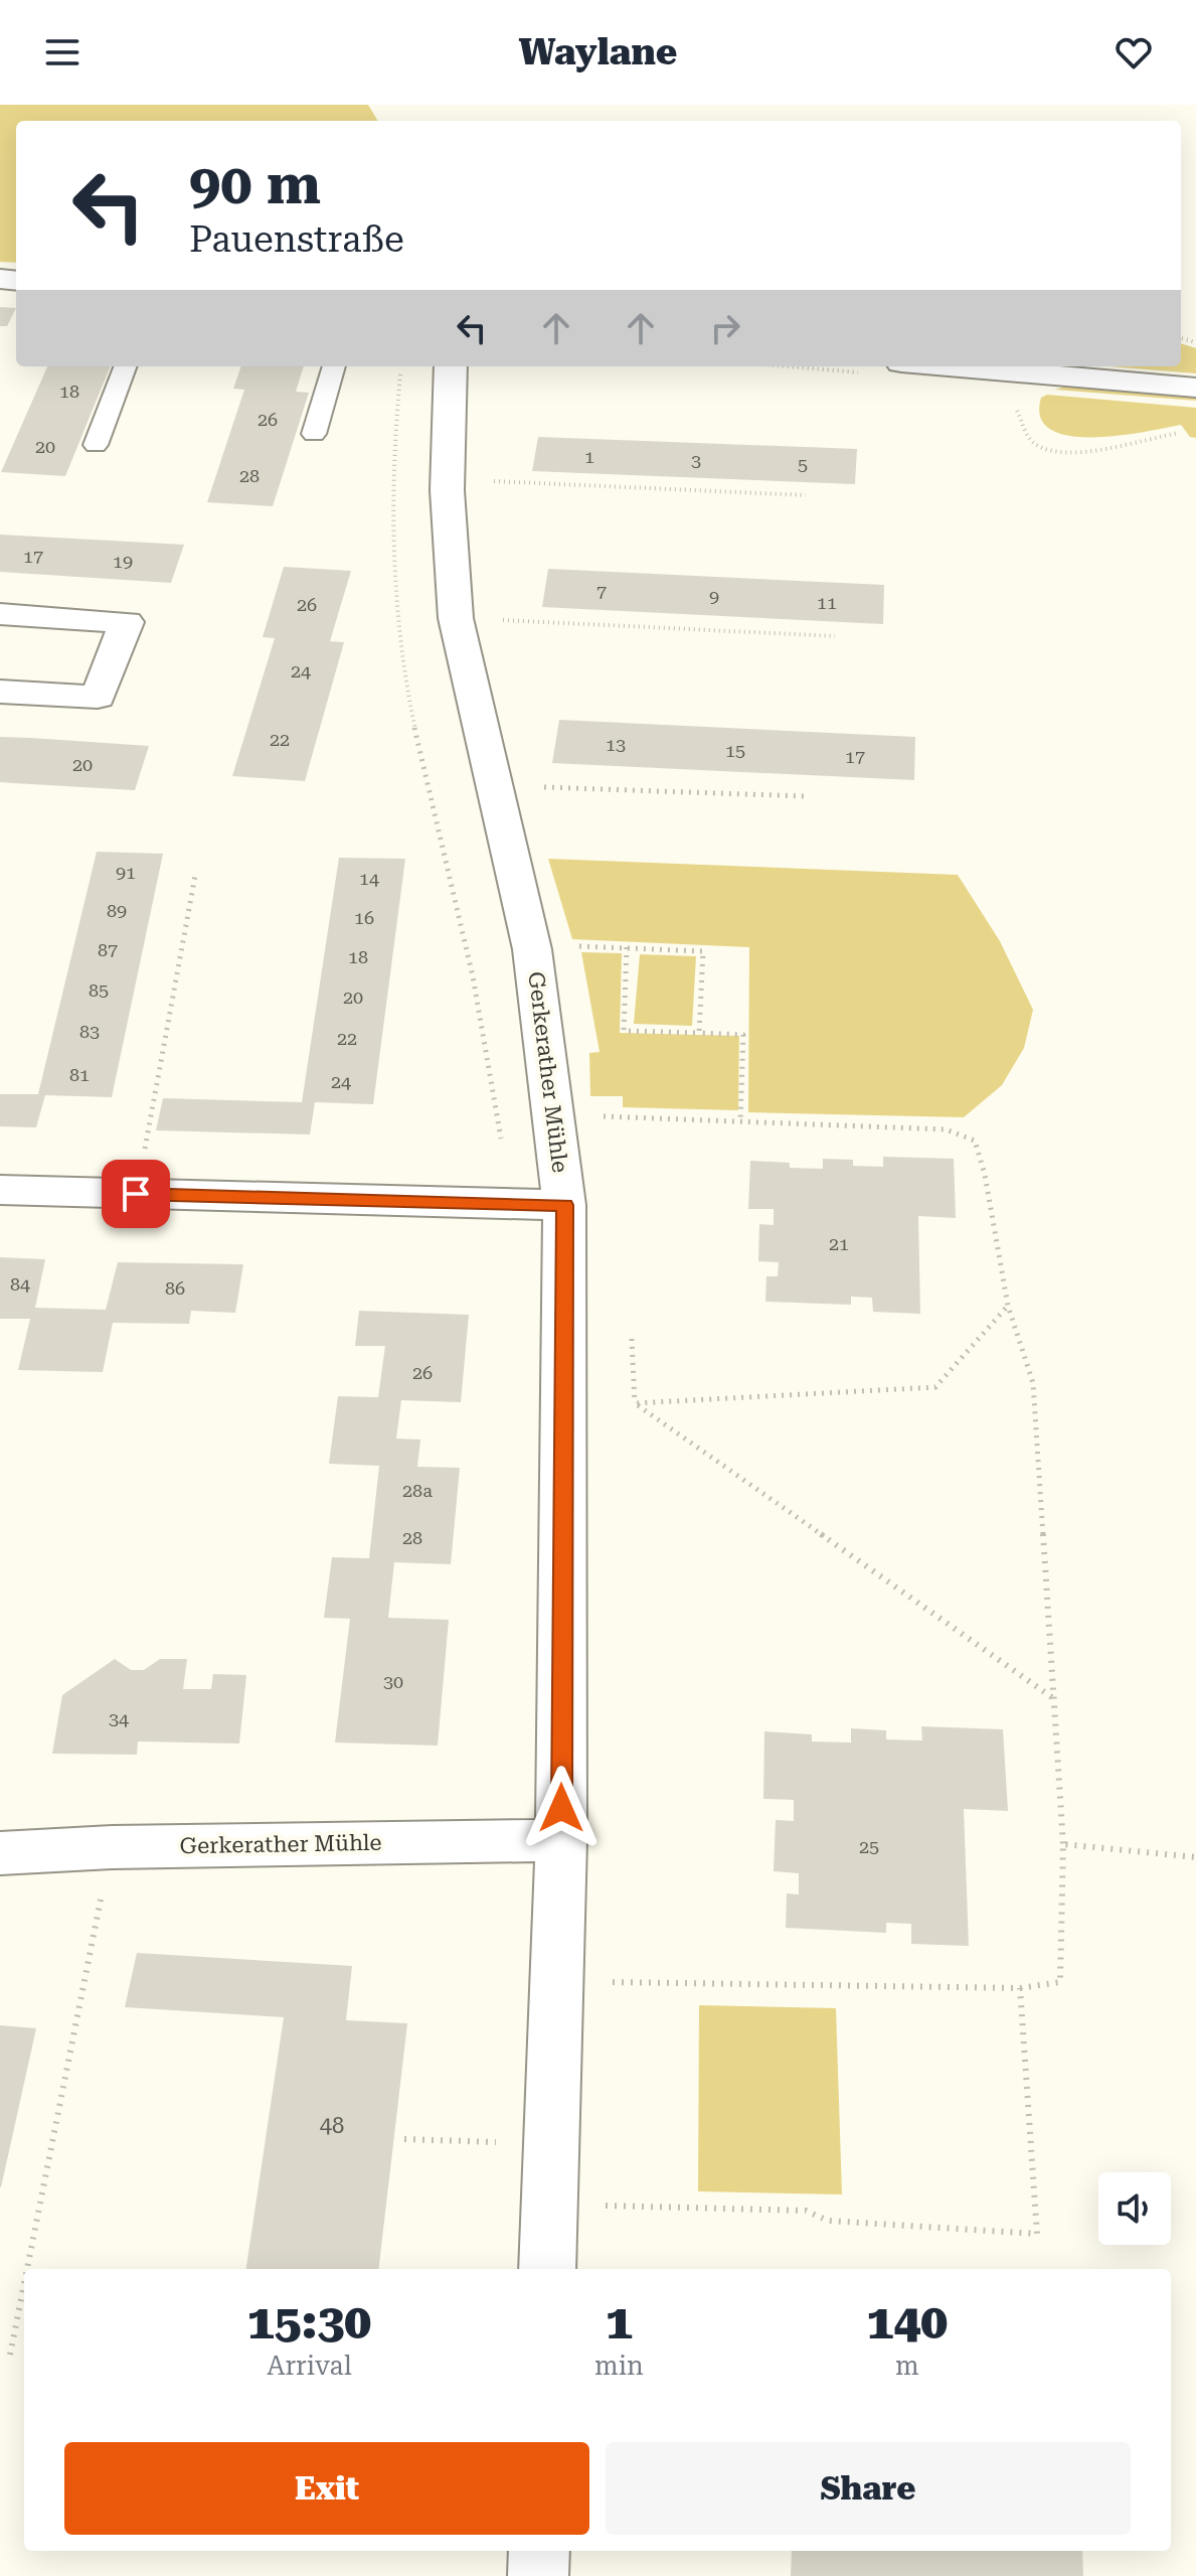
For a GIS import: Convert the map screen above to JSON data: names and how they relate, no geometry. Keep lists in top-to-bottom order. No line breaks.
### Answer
{"streets":{"street":["Gerkerather Mühle"]},"house_numbers":["18","26","20","1","3","5","28","17","19","7","9","11","26","24","22","13","15","17","20","91","14","89","16","87","18","85","20","83","22","81","24","21","84","86","26","28a","28","30","34","25","48"],"page":{"header":"Waylane","turn":["90 m","Pauenstraße"],"eta":["15:30","Arrival","1","min","140","m"],"buttons":["Exit","Share"]}}
